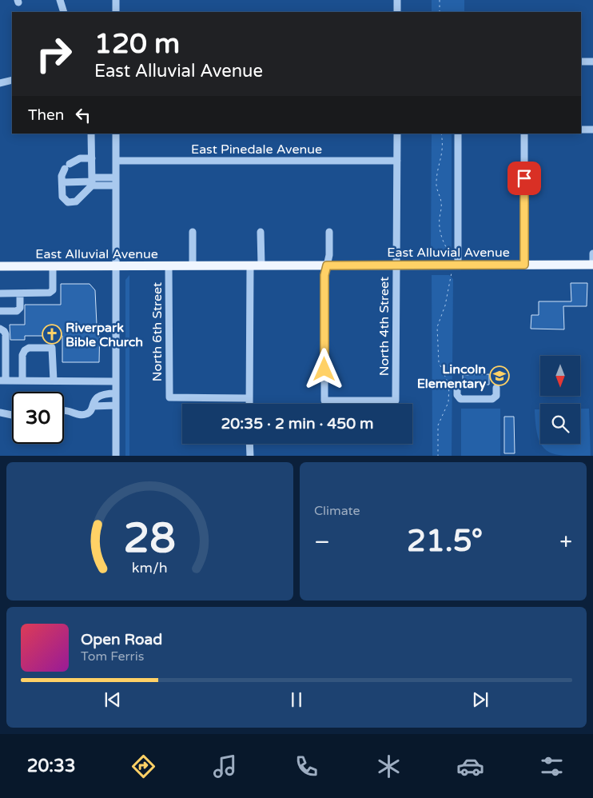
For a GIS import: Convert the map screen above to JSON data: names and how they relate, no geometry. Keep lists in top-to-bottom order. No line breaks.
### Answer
{"streets":{"main road":["East Alluvial Avenue"],"street":["East Pinedale Avenue","North 4th Street","North 6th Street"]},"crossings":[["East Pinedale Avenue","North 4th Street"],["East Alluvial Avenue","North 4th Street"],["East Alluvial Avenue","North 6th Street"]],"places":{"church":["Riverpark Bible Church"],"school or university":["Lincoln Elementary"]},"north":"bottom","page":{"turn":["120 m","East Alluvial Avenue"],"then":"Then","limit":"30","trip":"20:35 · 2 min · 450 m","tile":"Climate","heat":["−","21.5°","+"],"song":["Open Road","Tom Ferris"],"tabs":"20:33","gauge":["28","km/h"]}}
